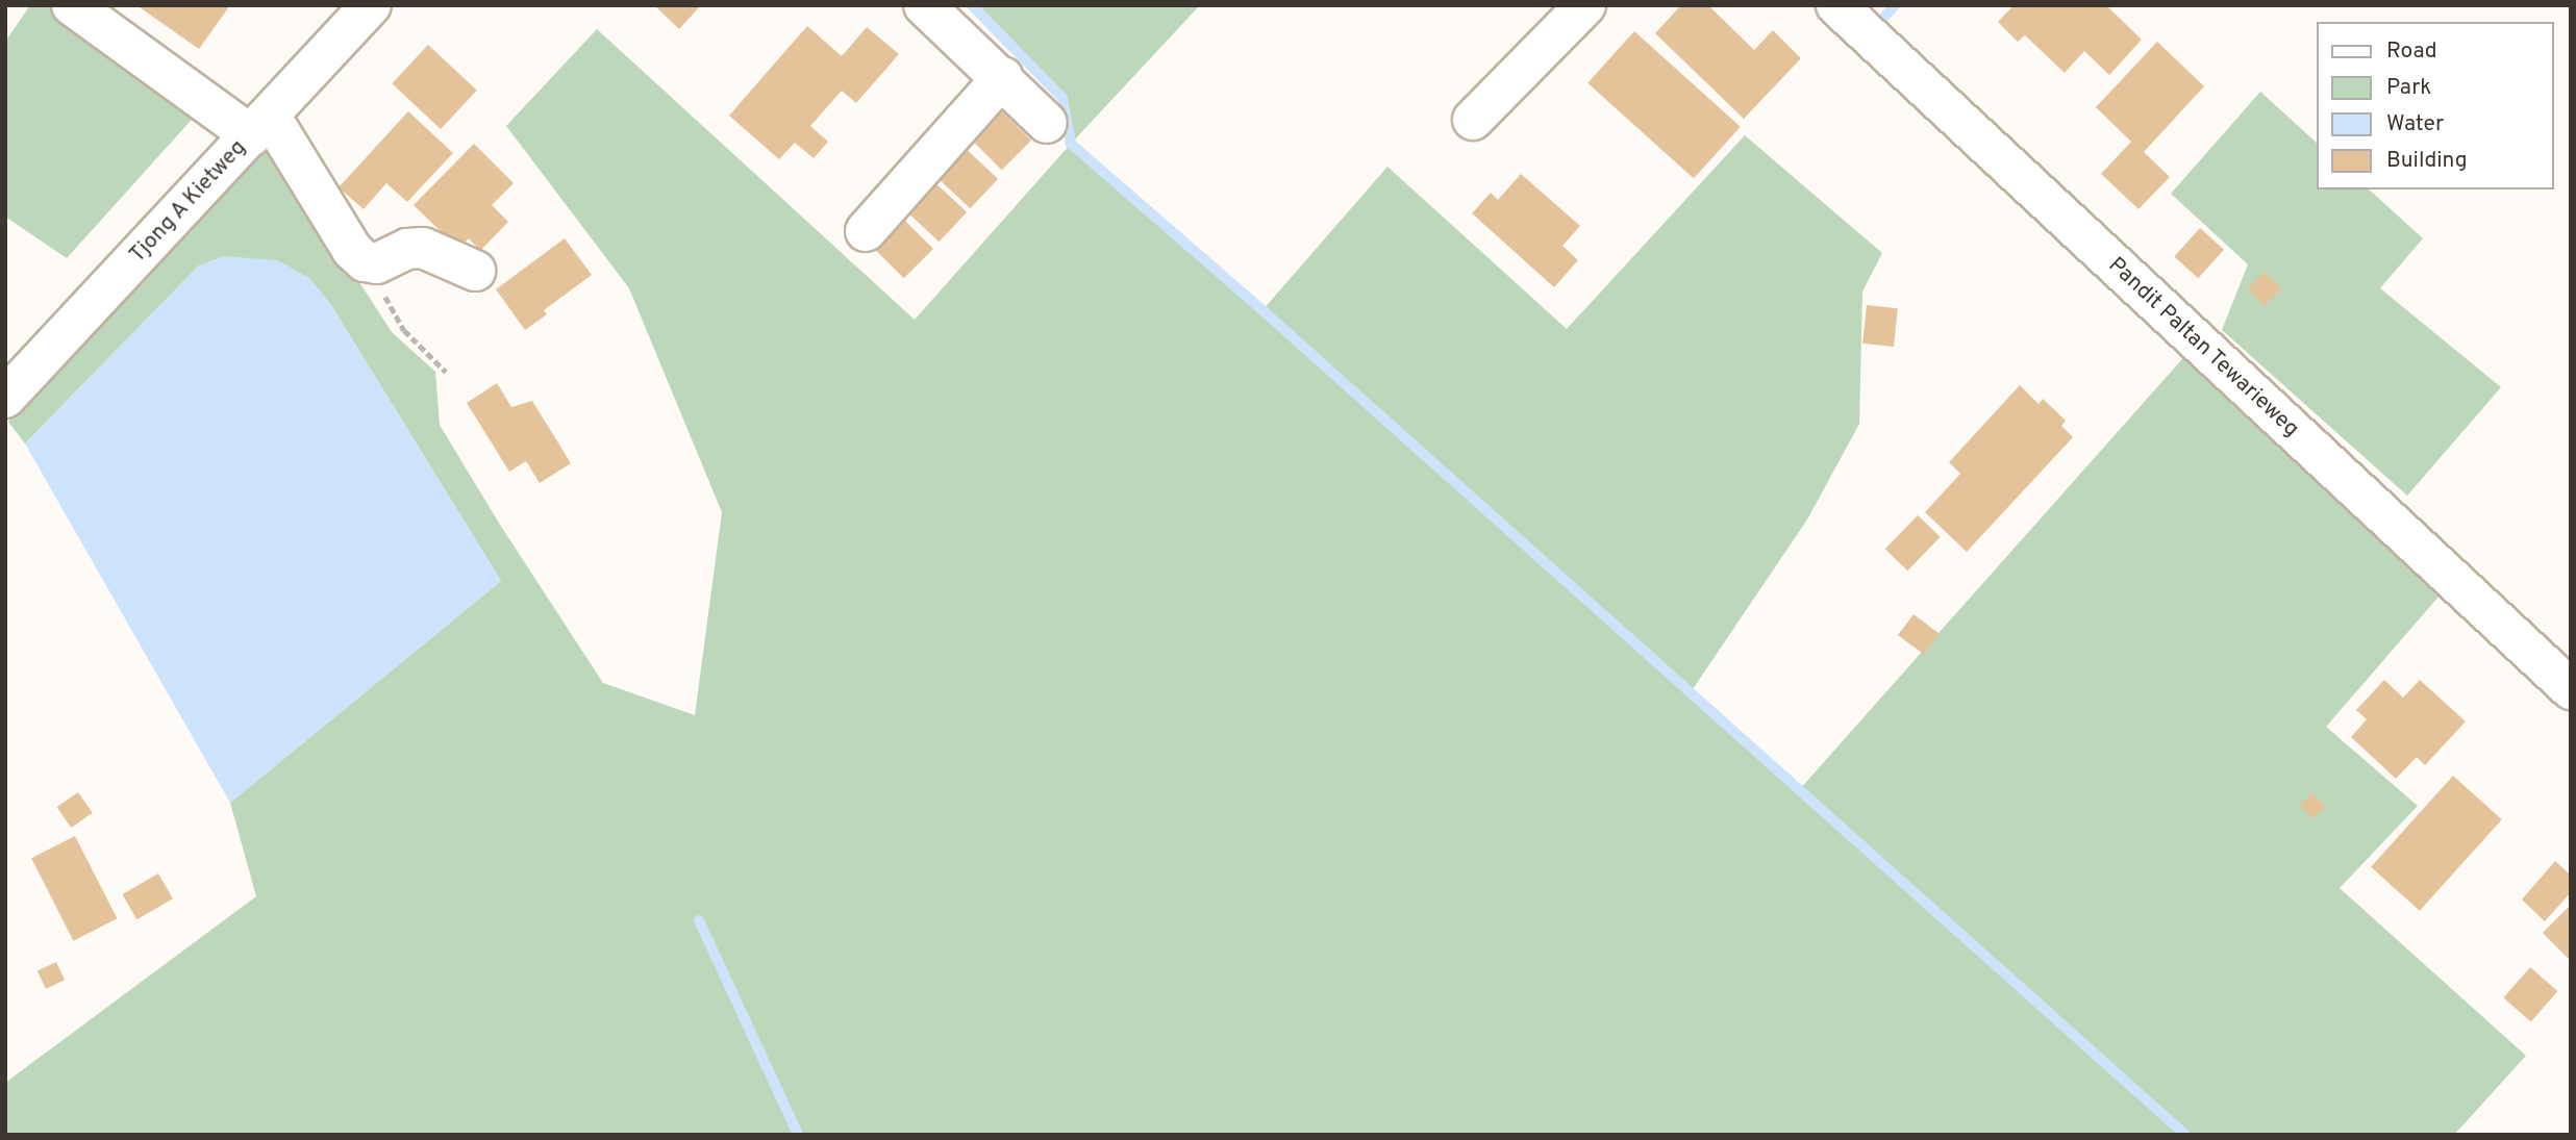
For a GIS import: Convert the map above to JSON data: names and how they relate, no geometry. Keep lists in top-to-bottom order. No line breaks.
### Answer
{"streets":{"street":["Tjong A Kietweg","Pandit Paltan Tewarieweg"]},"legend":["Road","Park","Water","Building"]}
